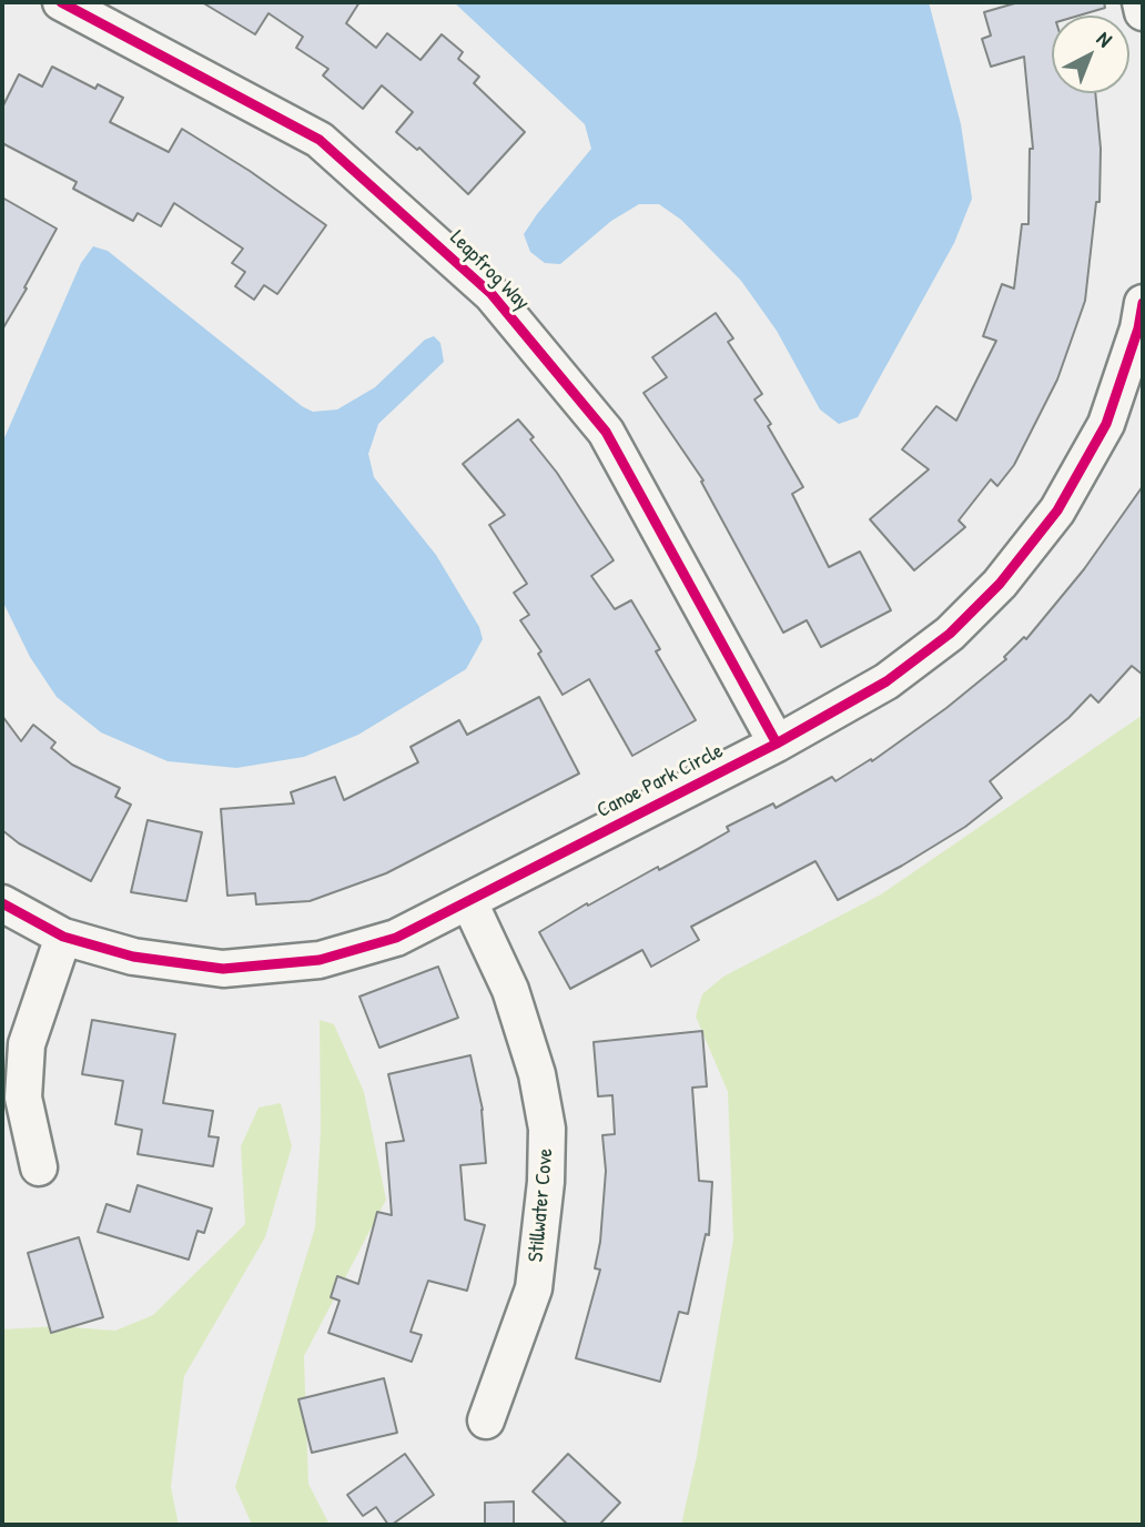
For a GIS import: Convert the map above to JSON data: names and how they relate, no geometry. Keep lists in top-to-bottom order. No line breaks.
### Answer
{"streets":{"street":["Leapfrog Way","Canoe Park Circle","Stillwater Cove"]},"crossings":[["Leapfrog Way","Canoe Park Circle"],["Canoe Park Circle","Stillwater Cove"]],"north":"top right"}
